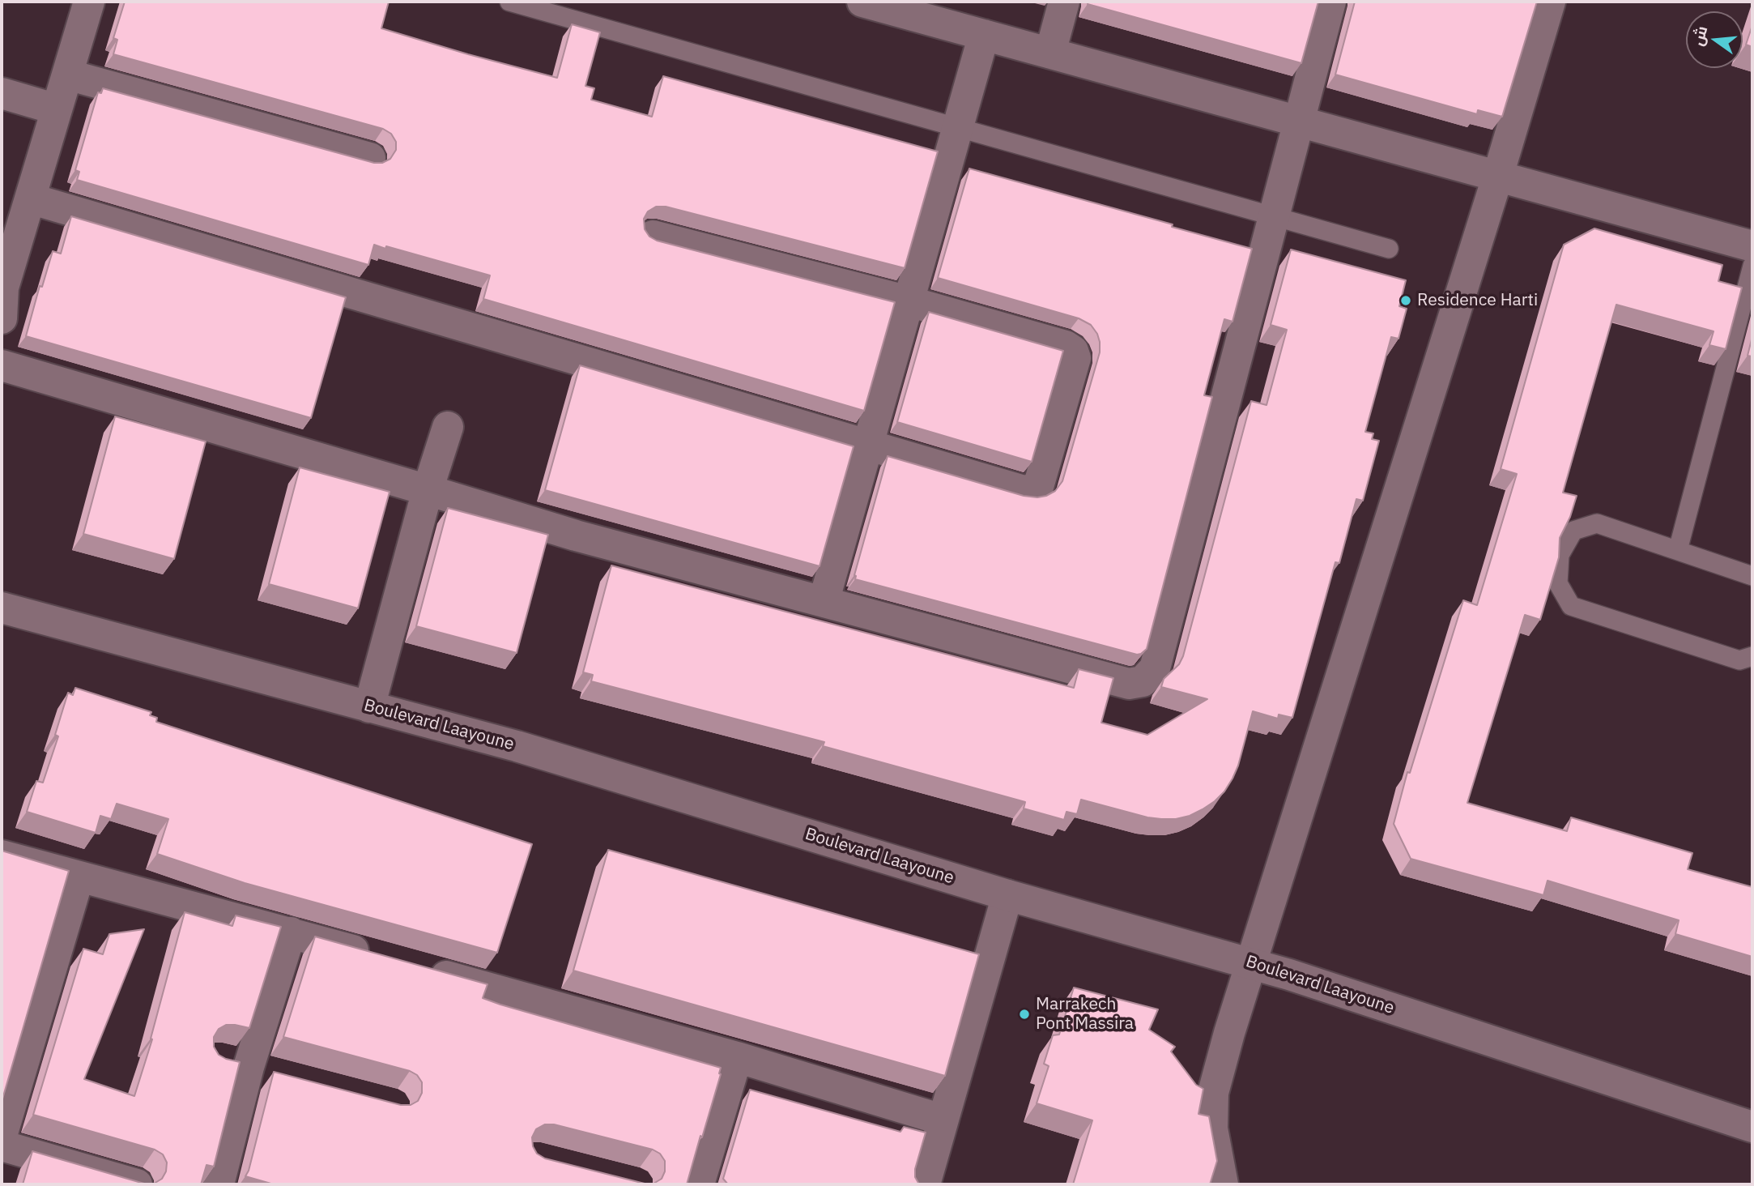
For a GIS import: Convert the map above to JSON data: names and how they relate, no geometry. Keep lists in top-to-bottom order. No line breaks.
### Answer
{"streets":{"street":["Boulevard Laayoune"]},"places":["Residence Harti","Marrakech Pont Massira"],"north":"left"}
